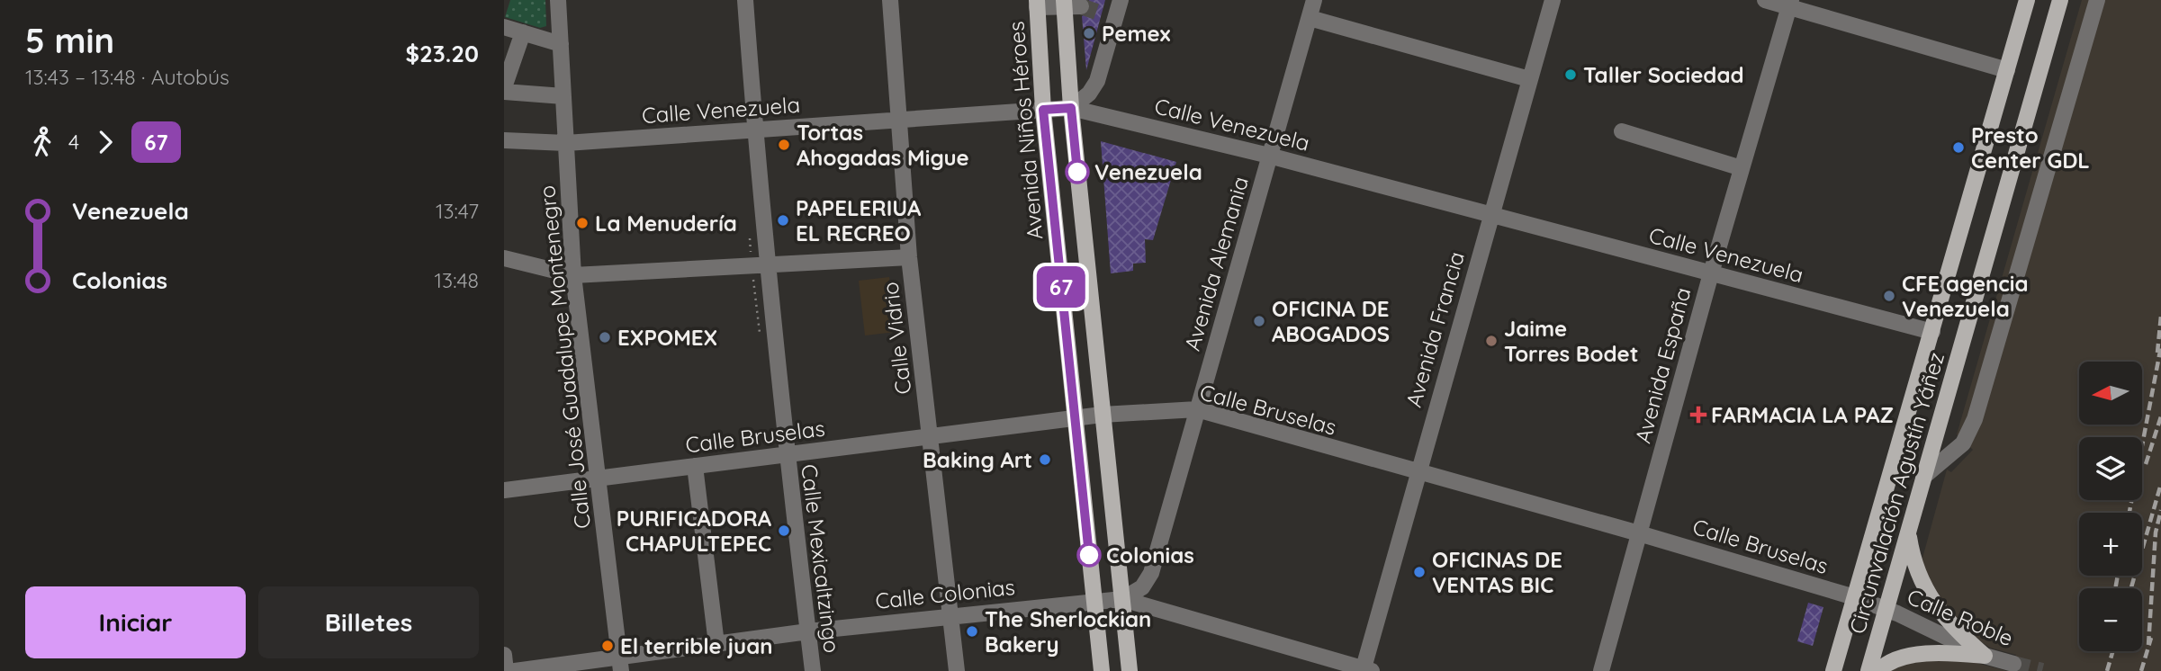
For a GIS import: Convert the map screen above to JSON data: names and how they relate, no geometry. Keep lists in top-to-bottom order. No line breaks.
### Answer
{"streets":{"main road":["Avenida Niños Héroes","Circunvalación Agustín Yáñez"],"street":["Calle Venezuela","Avenida Alemania","Avenida Francia","Calle Vidrio","Calle José Guadalupe Montenegro","Avenida España","Calle Bruselas","Calle Mexicaltzingo","Calle Colonias","Calle Roble"]},"crossings":[["Calle Venezuela","Avenida Niños Héroes"],["Calle Venezuela","Avenida Alemania"],["Calle Venezuela","Avenida Francia"],["Calle Venezuela","Calle Vidrio"],["Calle Venezuela","Calle José Guadalupe Montenegro"],["Calle Venezuela","Avenida España"],["Calle Venezuela","Circunvalación Agustín Yáñez"],["Calle Venezuela","Calle Mexicaltzingo"],["Avenida Niños Héroes","Calle Bruselas"],["Avenida Niños Héroes","Calle Colonias"],["Avenida Alemania","Calle Bruselas"],["Avenida Alemania","Calle Colonias"],["Avenida Francia","Calle Bruselas"],["Avenida Francia","Calle Colonias"],["Calle Vidrio","Calle Bruselas"],["Calle Vidrio","Calle Colonias"],["Calle José Guadalupe Montenegro","Calle Bruselas"],["Calle José Guadalupe Montenegro","Calle Colonias"],["Avenida España","Calle Bruselas"],["Calle Bruselas","Circunvalación Agustín Yáñez"],["Calle Bruselas","Calle Mexicaltzingo"],["Calle Bruselas","Calle Roble"],["Circunvalación Agustín Yáñez","Calle Roble"],["Calle Mexicaltzingo","Calle Colonias"]],"places":{"other":["Pemex","Taller Sociedad","Tortas Ahogadas Migue","Presto Center GDL","Venezuela","PAPELERIUA EL RECREO","La Menudería","CFE agencia Venezuela","OFICINA DE ABOGADOS","EXPOMEX","Jaime Torres Bodet","Baking Art","PURIFICADORA CHAPULTEPEC","Colonias","OFICINAS DE VENTAS BIC","The Sherlockian Bakery","El terrible juan"],"health":["FARMACIA LA PAZ"]},"lines":["bus line 67"],"north":"left","page":{"heading":["5 min","13:43 – 13:48 · Autobús","$23.20"],"on_map":"67","legs":["4","67"],"list":[{"name":"Venezuela","value":"13:47"},{"name":"Colonias","value":"13:48"}],"map_buttons":["+","−"],"buttons":["Iniciar","Billetes"]}}
